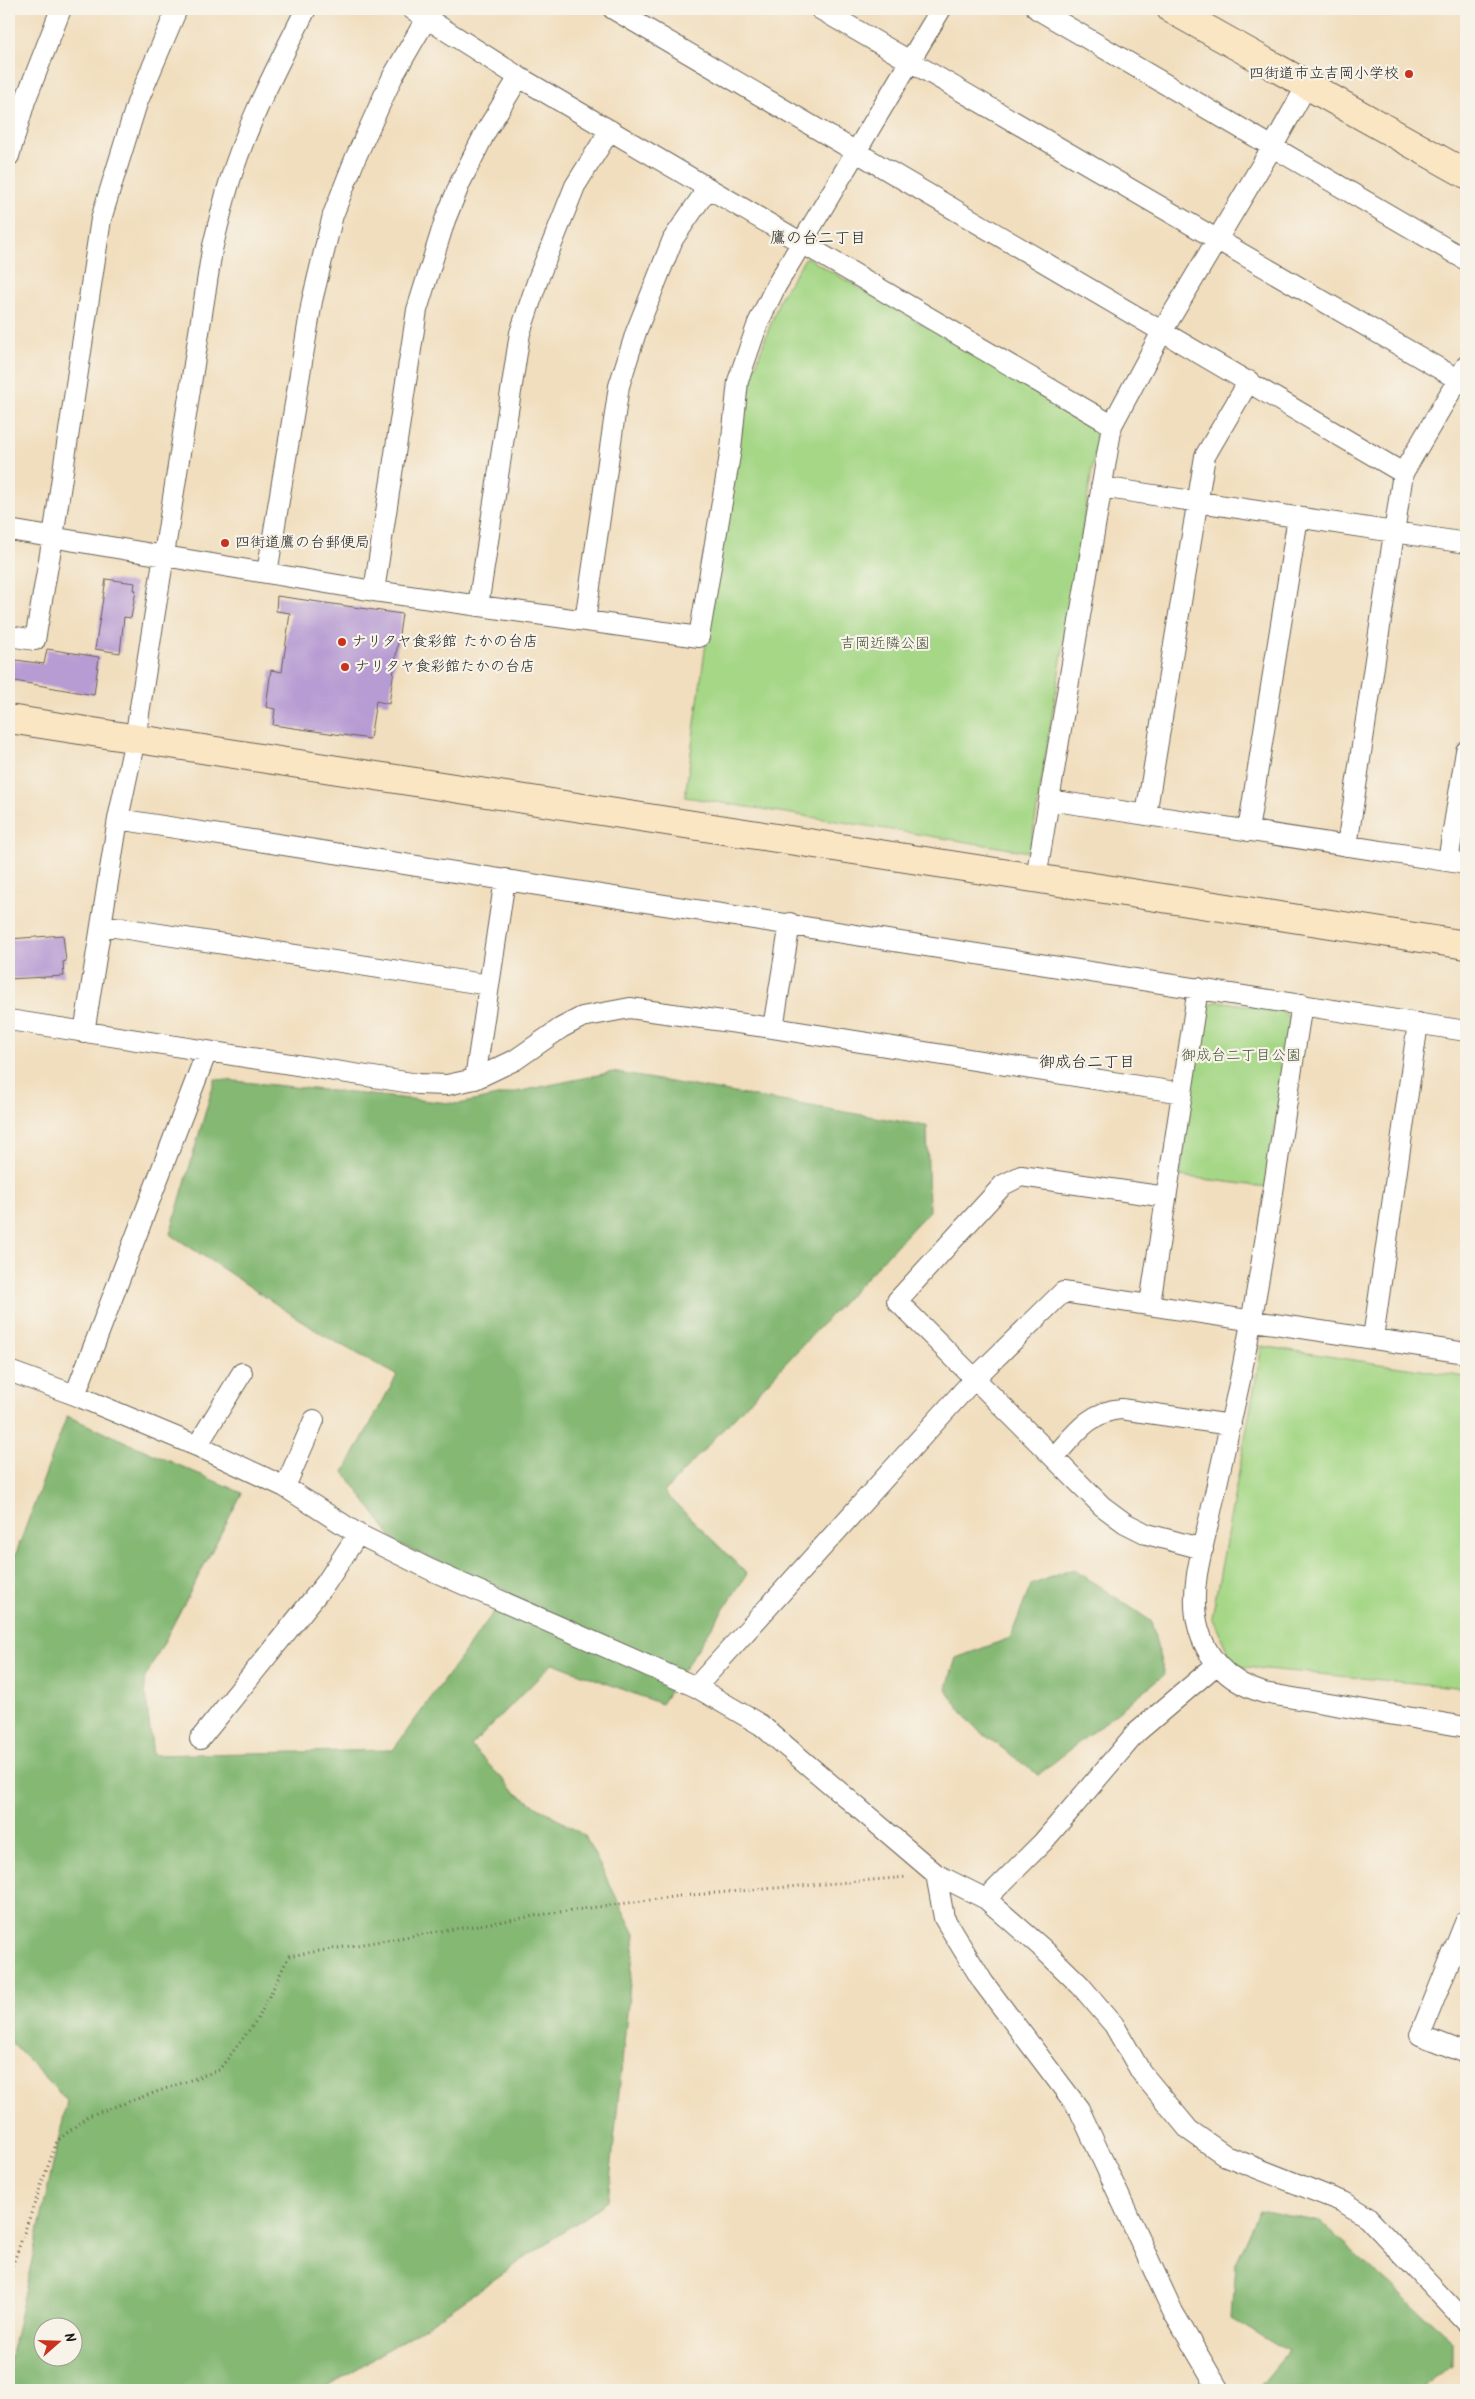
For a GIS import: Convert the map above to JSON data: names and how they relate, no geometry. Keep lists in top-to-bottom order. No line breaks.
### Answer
{"districts":["鷹の台二丁目","御成台二丁目"],"parks":["吉岡近隣公園","御成台二丁目公園"],"places":["四街道市立吉岡小学校","四街道鷹の台郵便局","ナリタヤ食彩館 たかの台店","ナリタヤ食彩館たかの台店"],"north":"right"}
